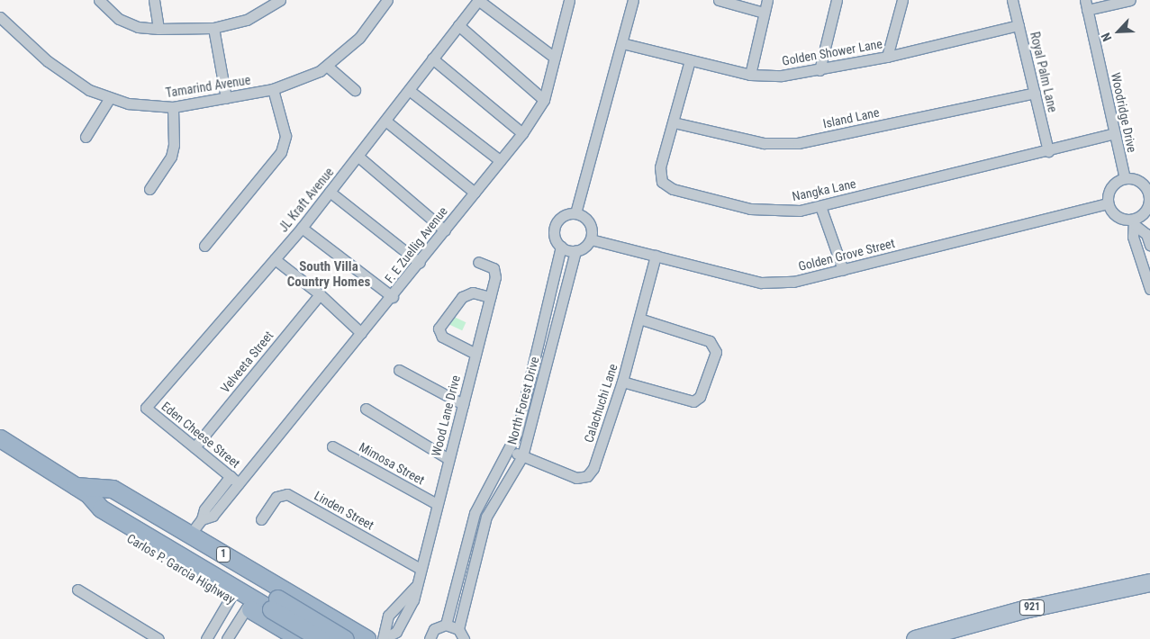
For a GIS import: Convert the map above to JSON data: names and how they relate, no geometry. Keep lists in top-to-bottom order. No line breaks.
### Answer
{"streets":{"highway":["1","Carlos P. Garcia Highway"],"main road":["921"],"street":["Golden Shower Lane","Royal Palm Lane","Tamarind Avenue","Woodridge Drive","Island Lane","Nangka Lane","JL Kraft Avenue","F. E Zuellig Avenue","Golden Grove Street","Velveeta Street","North Forest Drive","Calachuchi Lane","Wood Lane Drive","Eden Cheese Street","Mimosa Street","Linden Street"]},"crossings":[["Golden Shower Lane","Royal Palm Lane"],["Golden Shower Lane","Nangka Lane"],["Royal Palm Lane","Island Lane"],["Royal Palm Lane","Nangka Lane"],["Woodridge Drive","Nangka Lane"],["Woodridge Drive","Golden Grove Street"],["Island Lane","Nangka Lane"],["JL Kraft Avenue","Eden Cheese Street"],["F. E Zuellig Avenue","Eden Cheese Street"],["F. E Zuellig Avenue","Carlos P. Garcia Highway"],["Golden Grove Street","North Forest Drive"],["Golden Grove Street","Calachuchi Lane"],["Velveeta Street","Eden Cheese Street"],["North Forest Drive","Calachuchi Lane"],["Wood Lane Drive","Mimosa Street"],["Wood Lane Drive","Linden Street"]],"districts":["South Villa Country Homes"],"north":"bottom left"}
